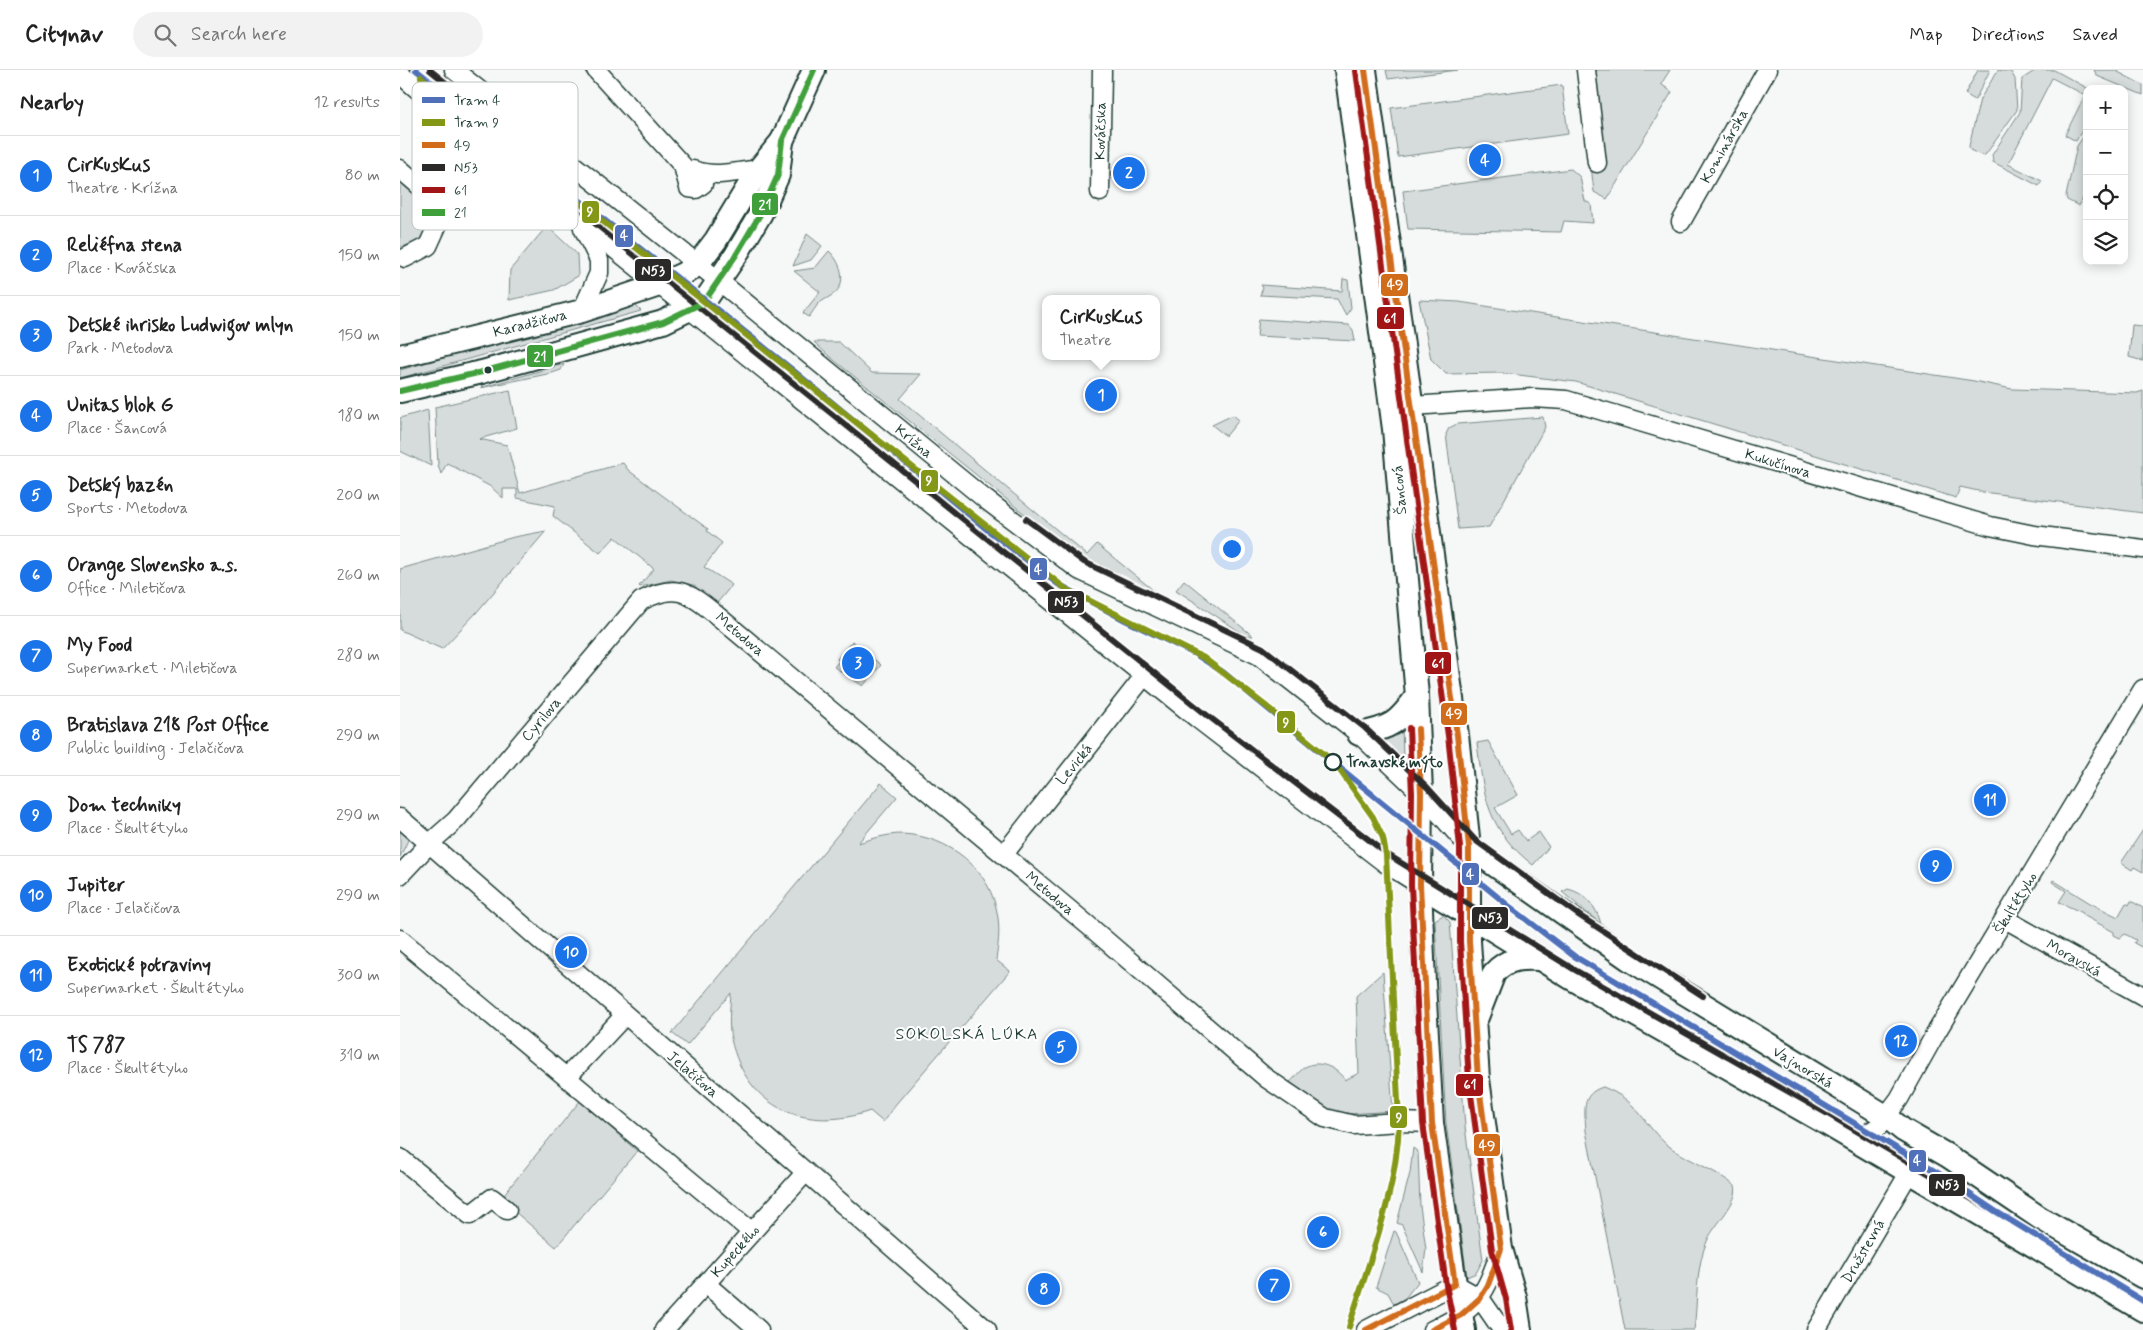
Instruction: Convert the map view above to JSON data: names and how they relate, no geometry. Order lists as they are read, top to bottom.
{
  "streets": {
    "main road": ["Karadžičova", "Šancová", "Vajnorská"],
    "street": [
      "Kováčska",
      "Kominárska",
      "Krížna",
      "Kukučínova",
      "Metodova",
      "Cyrilova",
      "Levická",
      "Škultétyho",
      "Moravská",
      "Jelačičova",
      "Kupeckého",
      "Družstevná"
    ]
  },
  "crossings": [
    ["Karadžičova", "Krížna"],
    ["Krížna", "Šancová"],
    ["Kukučínova", "Šancová"],
    ["Šancová", "Vajnorská"],
    ["Metodova", "Cyrilova"],
    ["Metodova", "Levická"],
    ["Cyrilova", "Jelačičova"],
    ["Škultétyho", "Moravská"],
    ["Škultétyho", "Vajnorská"],
    ["Jelačičova", "Kupeckého"]
  ],
  "districts": ["SOKOLSKÁ LÚKA"],
  "places": ["Trnavské mýto"],
  "lines": [
    "tram line 4",
    "transit line 49",
    "transit line N53",
    "transit line 21",
    "transit line 61",
    "tram line 9"
  ],
  "legend": [
    "Tram 4",
    "Tram 9",
    "49",
    "N53",
    "61",
    "21"
  ],
  "page": {
    "header": "Citynav",
    "search": "Search here",
    "nav": ["Map", "Directions", "Saved"],
    "heading": ["Nearby", "12 results"],
    "map_buttons": ["+", "−"],
    "list": [
      {
        "mark": "1",
        "name": "CirKusKus",
        "note": "Theatre · Krížna",
        "value": "80 m"
      },
      {
        "mark": "2",
        "name": "Reliéfna stena",
        "note": "Place · Kováčska",
        "value": "150 m"
      },
      {
        "mark": "3",
        "name": "Detské ihrisko Ludwigov mlyn",
        "note": "Park · Metodova",
        "value": "150 m"
      },
      {
        "mark": "4",
        "name": "Unitas blok G",
        "note": "Place · Šancová",
        "value": "180 m"
      },
      {
        "mark": "5",
        "name": "Detský bazén",
        "note": "Sports · Metodova",
        "value": "200 m"
      },
      {
        "mark": "6",
        "name": "Orange Slovensko a.s.",
        "note": "Office · Miletičova",
        "value": "260 m"
      },
      {
        "mark": "7",
        "name": "My Food",
        "note": "Supermarket · Miletičova",
        "value": "280 m"
      },
      {
        "mark": "8",
        "name": "Bratislava 218 Post Office",
        "note": "Public building · Jelačičova",
        "value": "290 m"
      },
      {
        "mark": "9",
        "name": "Dom techniky",
        "note": "Place · Škultétyho",
        "value": "290 m"
      },
      {
        "mark": "10",
        "name": "Jupiter",
        "note": "Place · Jelačičova",
        "value": "290 m"
      },
      {
        "mark": "11",
        "name": "Exotické potraviny",
        "note": "Supermarket · Škultétyho",
        "value": "300 m"
      },
      {
        "mark": "12",
        "name": "TS 787",
        "note": "Place · Škultétyho",
        "value": "310 m"
      }
    ],
    "pins": [
      "4",
      "2",
      "1",
      "3",
      "11",
      "9",
      "10",
      "12",
      "5",
      "6",
      "7",
      "8"
    ],
    "popup": ["CirKusKus", "Theatre"]
  }
}
